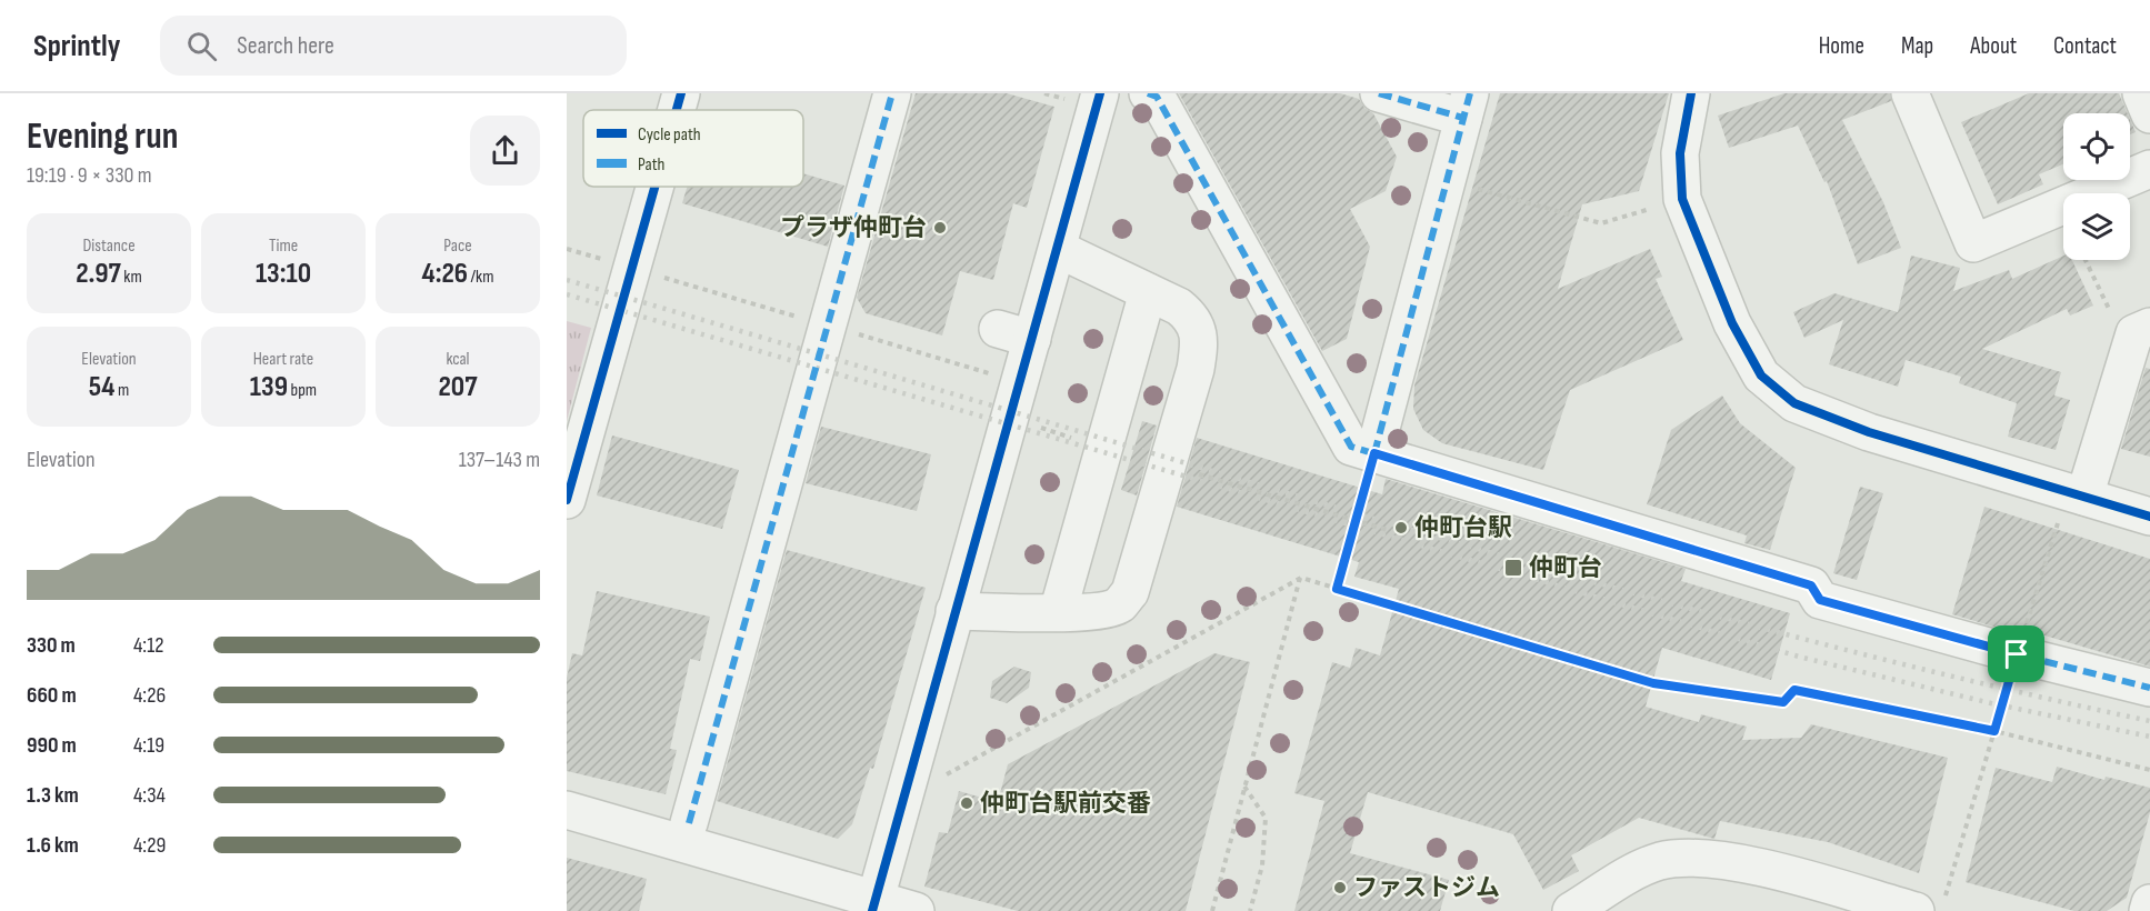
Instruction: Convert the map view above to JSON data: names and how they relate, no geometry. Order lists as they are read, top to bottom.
{
  "places": {
    "other": [
      "プラザ仲町台",
      "仲町台駅",
      "仲町台駅前交番",
      "ファストジム"
    ],
    "transit": ["仲町台"]
  },
  "legend": ["Cycle path", "Path"],
  "page": {
    "header": "Sprintly",
    "search": "Search here",
    "nav": [
      "Home",
      "Map",
      "About",
      "Contact"
    ],
    "heading": ["Evening run", "19:19 · 9 × 330 m"],
    "stats": [
      ["Distance", "2.97 km"],
      ["Time", "13:10"],
      ["Pace", "4:26 /km"],
      ["Elevation", "54 m"],
      ["Heart rate", "139 bpm"],
      ["kcal", "207"]
    ],
    "chart": ["Elevation", "137–143 m"],
    "list": [
      {
        "name": "330 m",
        "note": "4:12"
      },
      {
        "name": "660 m",
        "note": "4:26"
      },
      {
        "name": "990 m",
        "note": "4:19"
      },
      {
        "name": "1.3 km",
        "note": "4:34"
      },
      {
        "name": "1.6 km",
        "note": "4:29"
      }
    ]
  }
}
